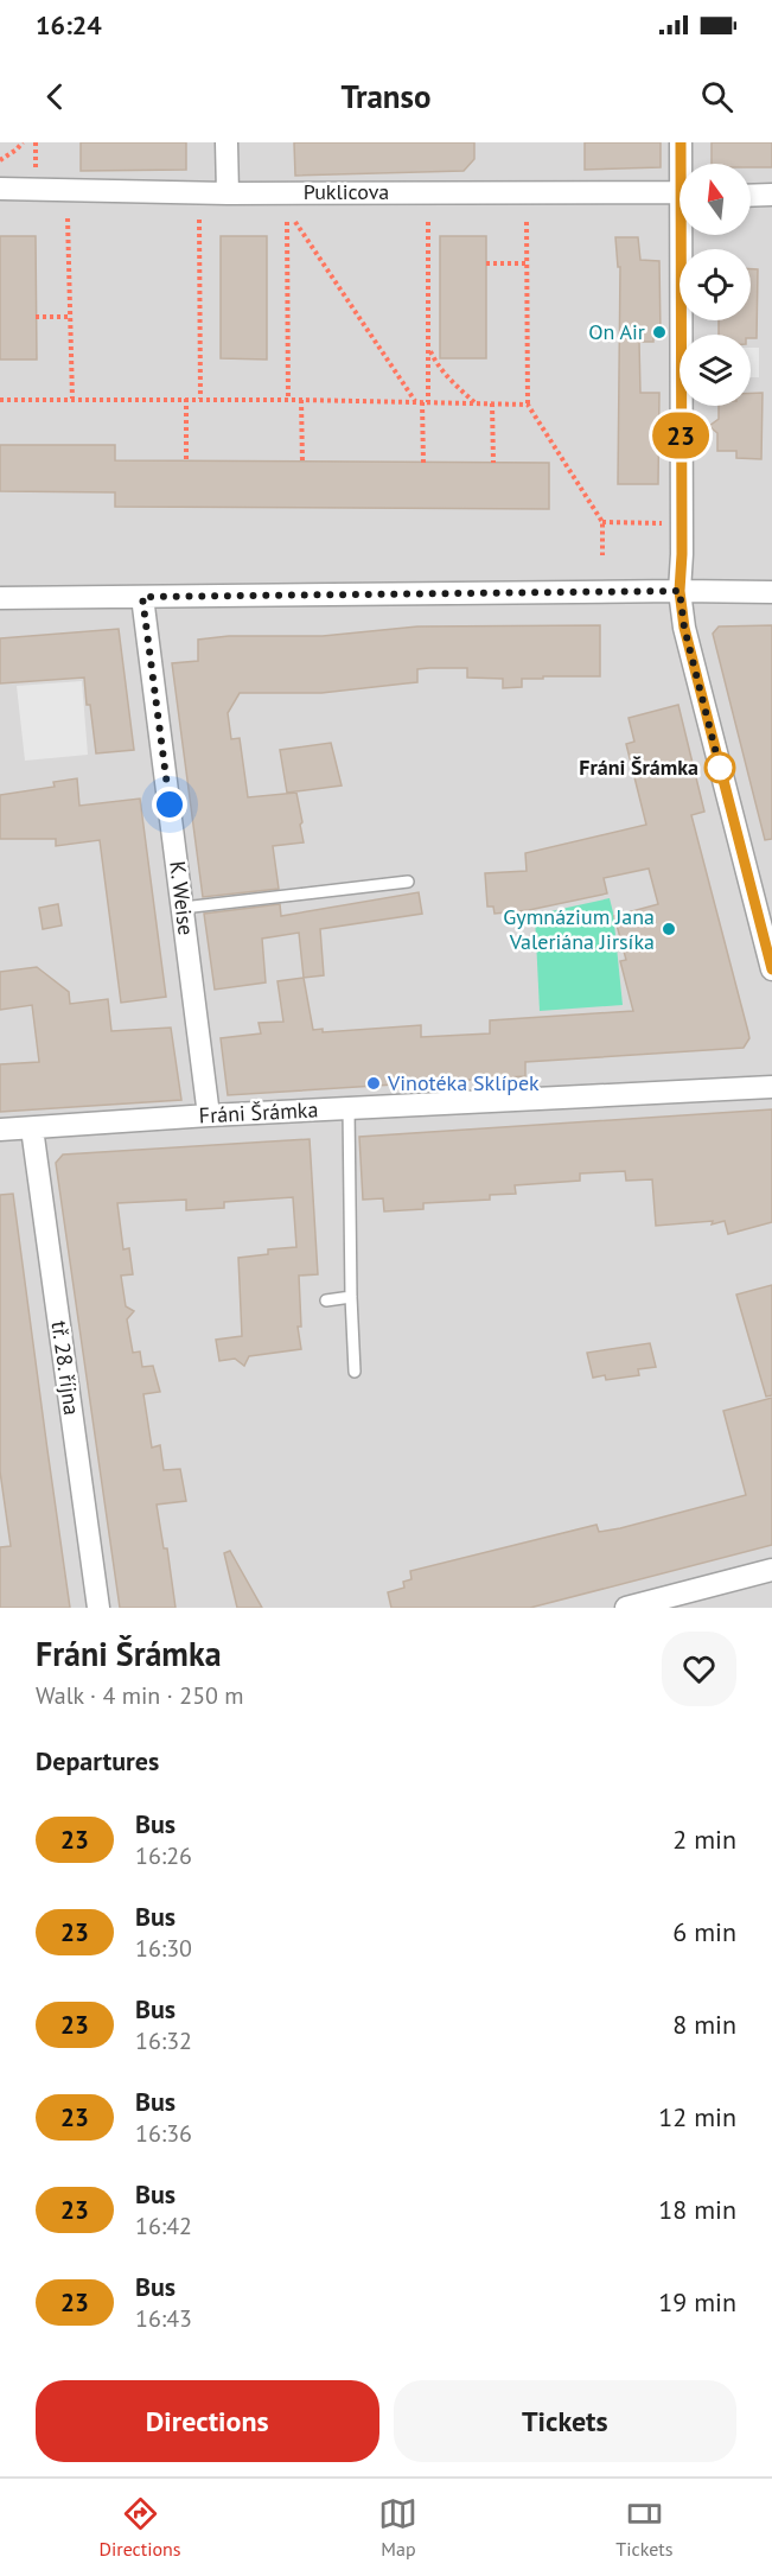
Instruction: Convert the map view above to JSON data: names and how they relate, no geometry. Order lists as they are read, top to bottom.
{
  "streets": {
    "street": [
      "Puklicova",
      "K. Weise",
      "Fráni Šrámka",
      "tř. 28. října"
    ]
  },
  "crossings": [
    ["K. Weise", "Fráni Šrámka"],
    ["Fráni Šrámka", "tř. 28. října"]
  ],
  "places": [
    "On Air",
    "Fráni Šrámka",
    "Gymnázium Jana Valeriána Jirsíka",
    "Vinotéka Sklípek"
  ],
  "lines": ["bus line 23"],
  "north": "top",
  "page": {
    "status": "16:24",
    "header": "Transo",
    "on_map": "23",
    "heading": [
      ["Fráni Šrámka", "Walk · 4 min · 250 m"],
      "Departures"
    ],
    "list": [
      {
        "mark": "23",
        "name": "Bus",
        "note": "16:26",
        "value": "2 min"
      },
      {
        "mark": "23",
        "name": "Bus",
        "note": "16:30",
        "value": "6 min"
      },
      {
        "mark": "23",
        "name": "Bus",
        "note": "16:32",
        "value": "8 min"
      },
      {
        "mark": "23",
        "name": "Bus",
        "note": "16:36",
        "value": "12 min"
      },
      {
        "mark": "23",
        "name": "Bus",
        "note": "16:42",
        "value": "18 min"
      },
      {
        "mark": "23",
        "name": "Bus",
        "note": "16:43",
        "value": "19 min"
      }
    ],
    "buttons": ["Directions", "Tickets"],
    "tabs": ["Directions", "Map", "Tickets"]
  }
}
